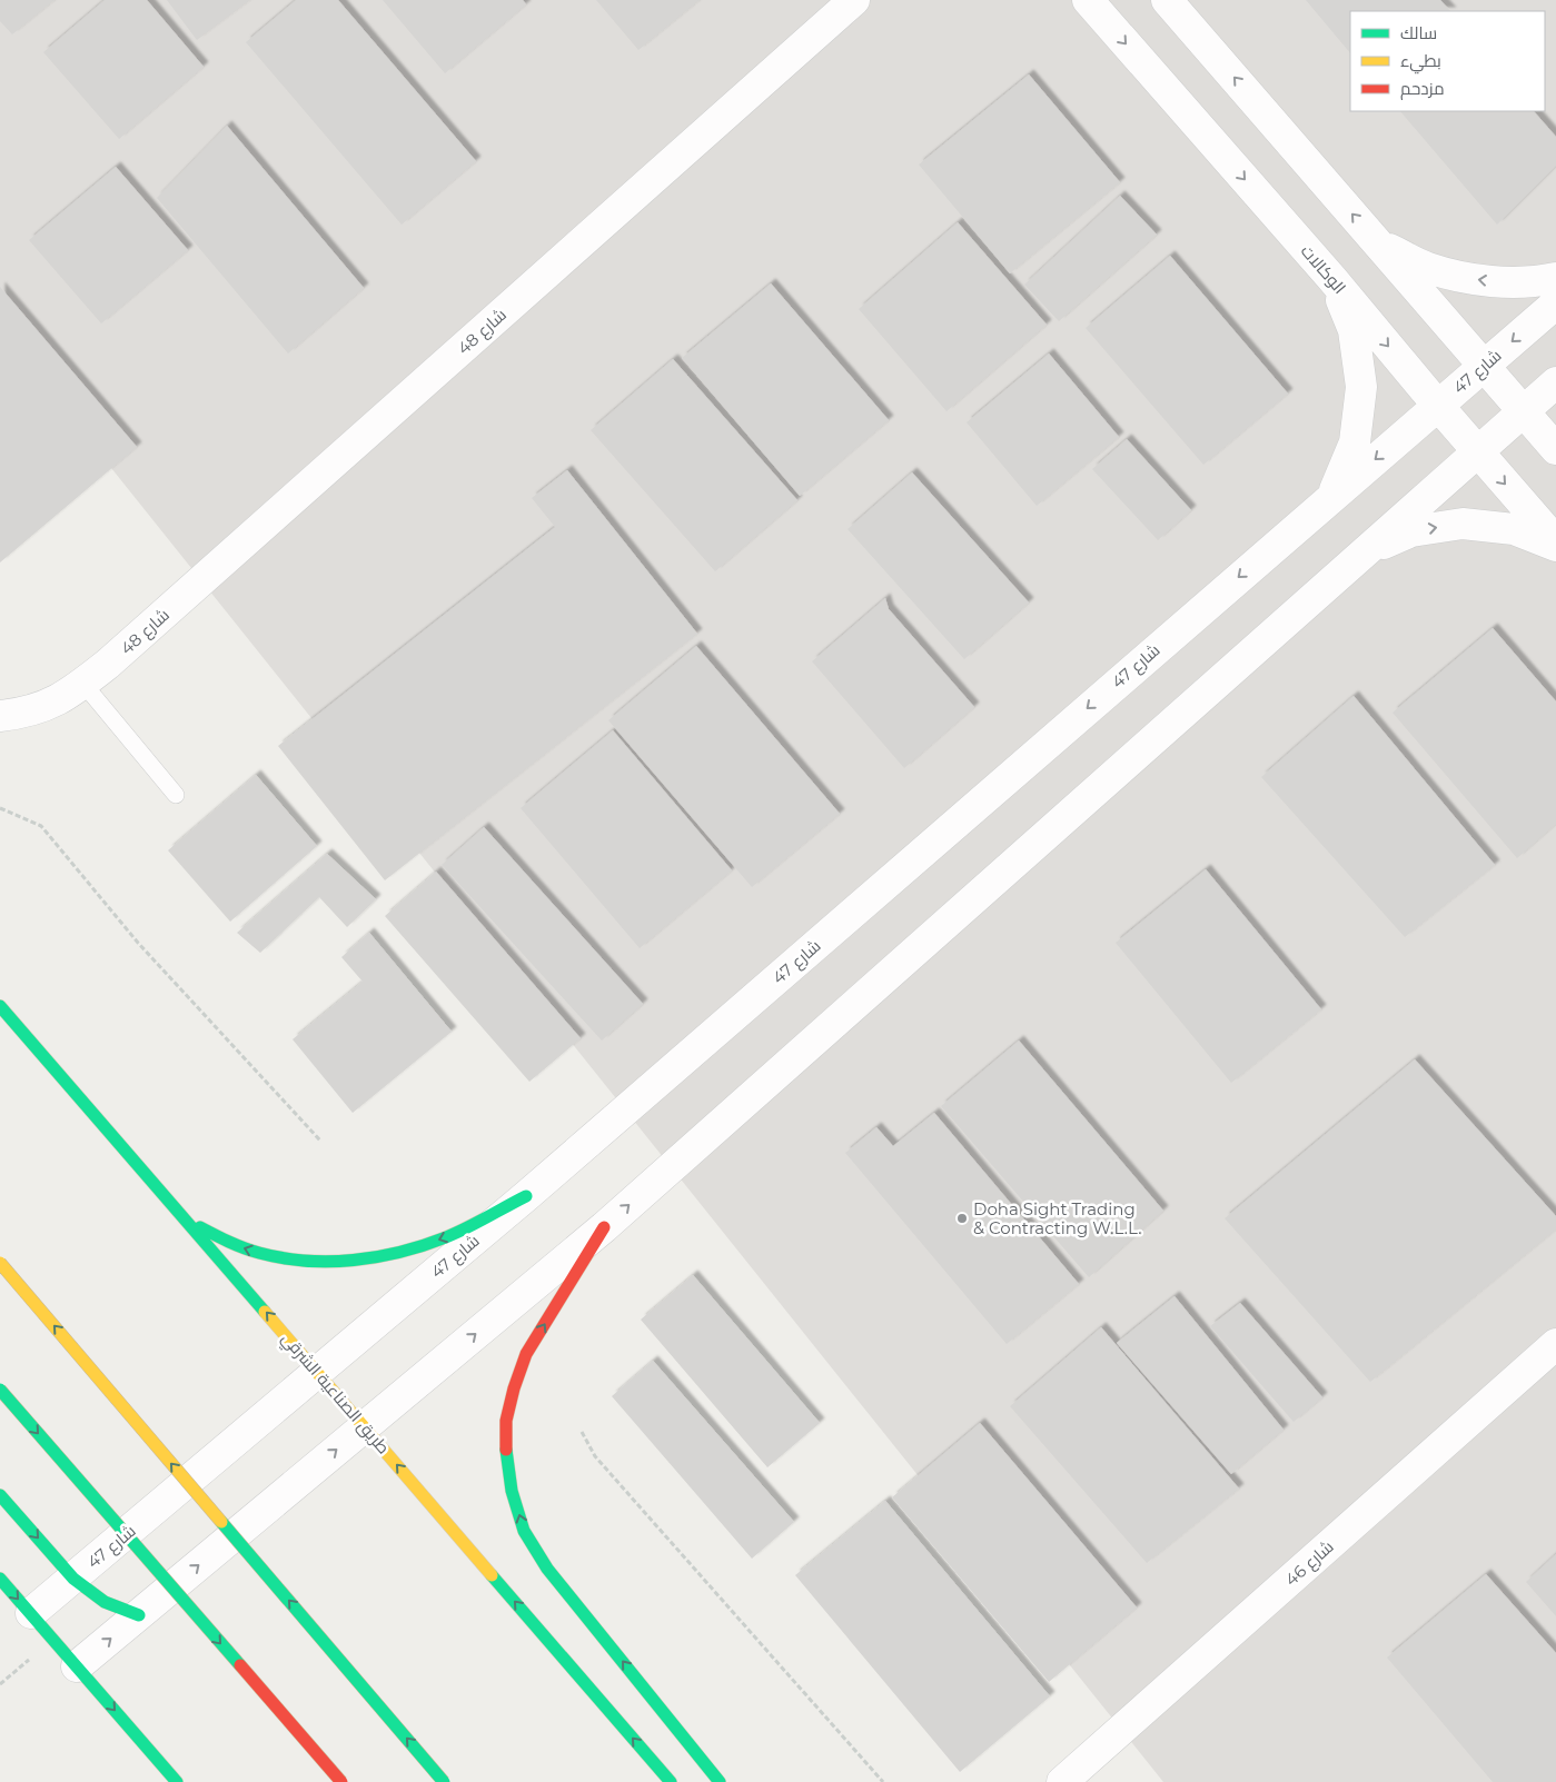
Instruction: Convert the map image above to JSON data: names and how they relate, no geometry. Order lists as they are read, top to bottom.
{
  "streets": {
    "main road": ["طريق الصناعية الشرقي"],
    "street": [
      "الوكالات",
      "شارع 48",
      "شارع 47",
      "شارع 46"
    ]
  },
  "crossings": [
    ["الوكالات", "شارع 47"],
    ["شارع 47", "طريق الصناعية الشرقي"]
  ],
  "one_way": ["طريق الصناعية الشرقي"],
  "places": ["Doha Sight Trading & Contracting W.L.L."],
  "legend": ["سالك", "بطيء", "مزدحم"]
}
